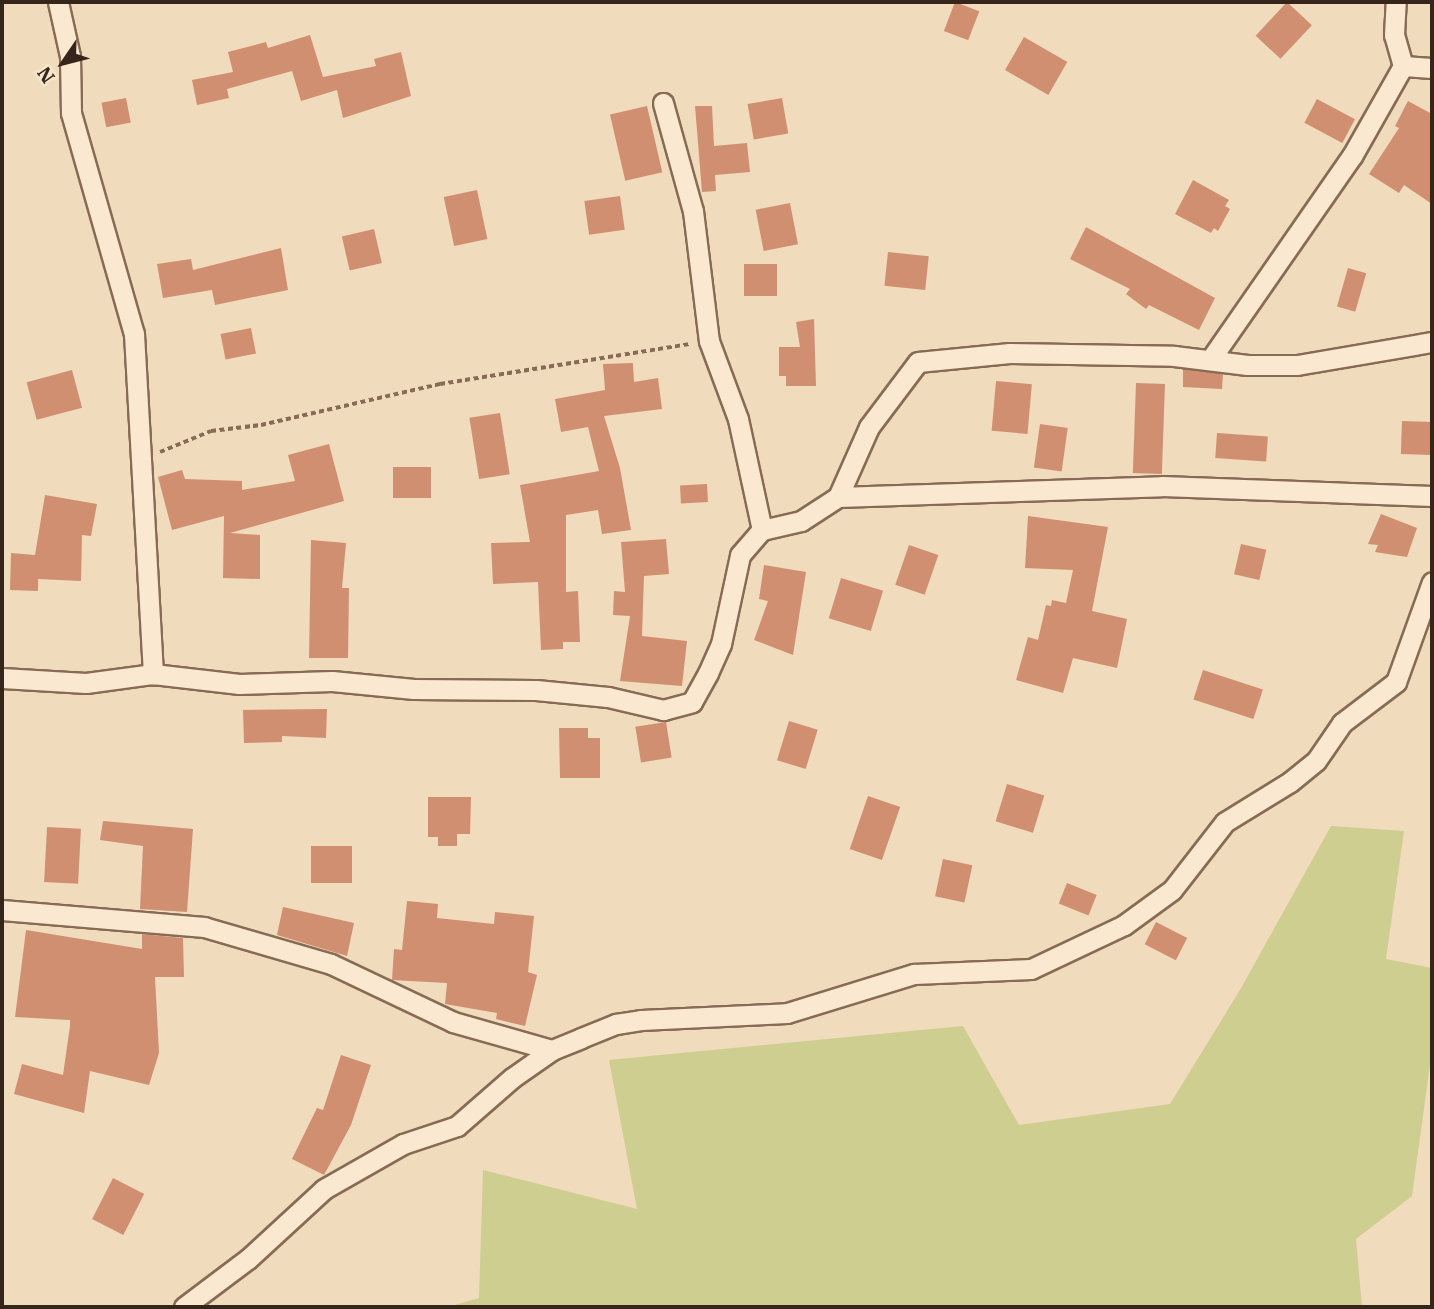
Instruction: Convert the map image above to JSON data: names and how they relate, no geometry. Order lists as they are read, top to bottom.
{
  "north": "bottom left"
}
